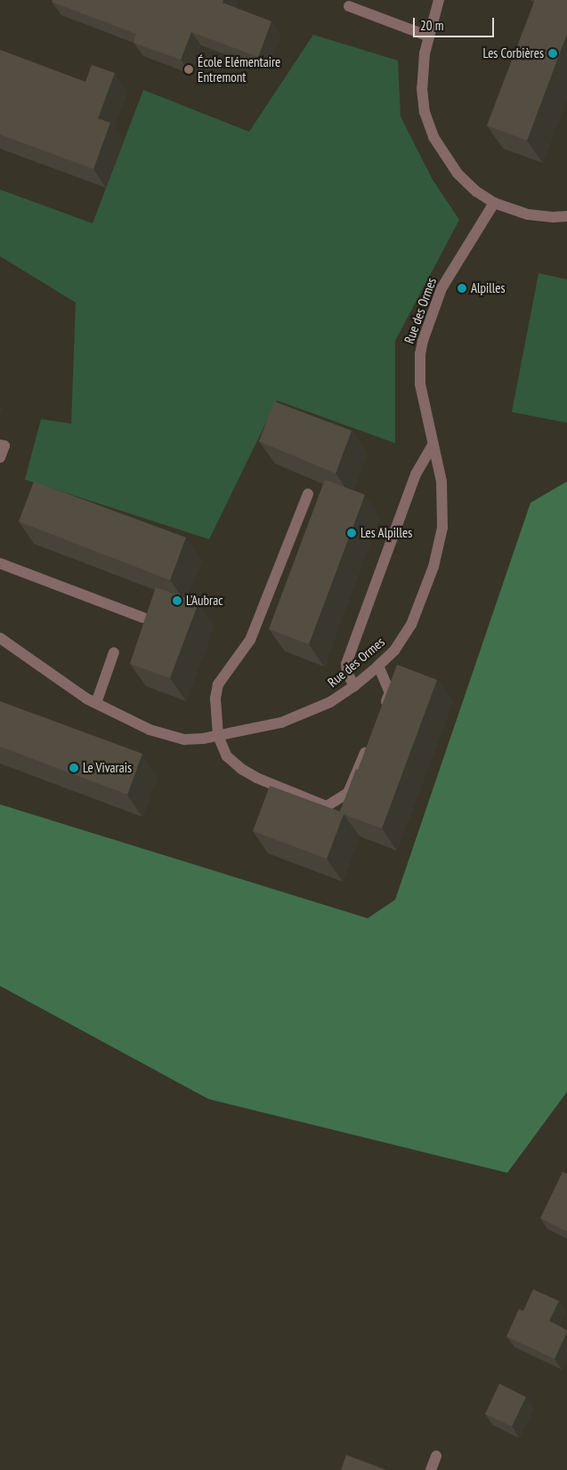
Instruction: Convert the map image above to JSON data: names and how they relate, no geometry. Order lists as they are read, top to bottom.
{
  "streets": {
    "street": ["Rue des Ormes"]
  },
  "places": [
    "Les Corbières",
    "École Elémentaire Entremont",
    "Alpilles",
    "Les Alpilles",
    "L'Aubrac",
    "Le Vivarais"
  ],
  "scale_bar": "20 m"
}
